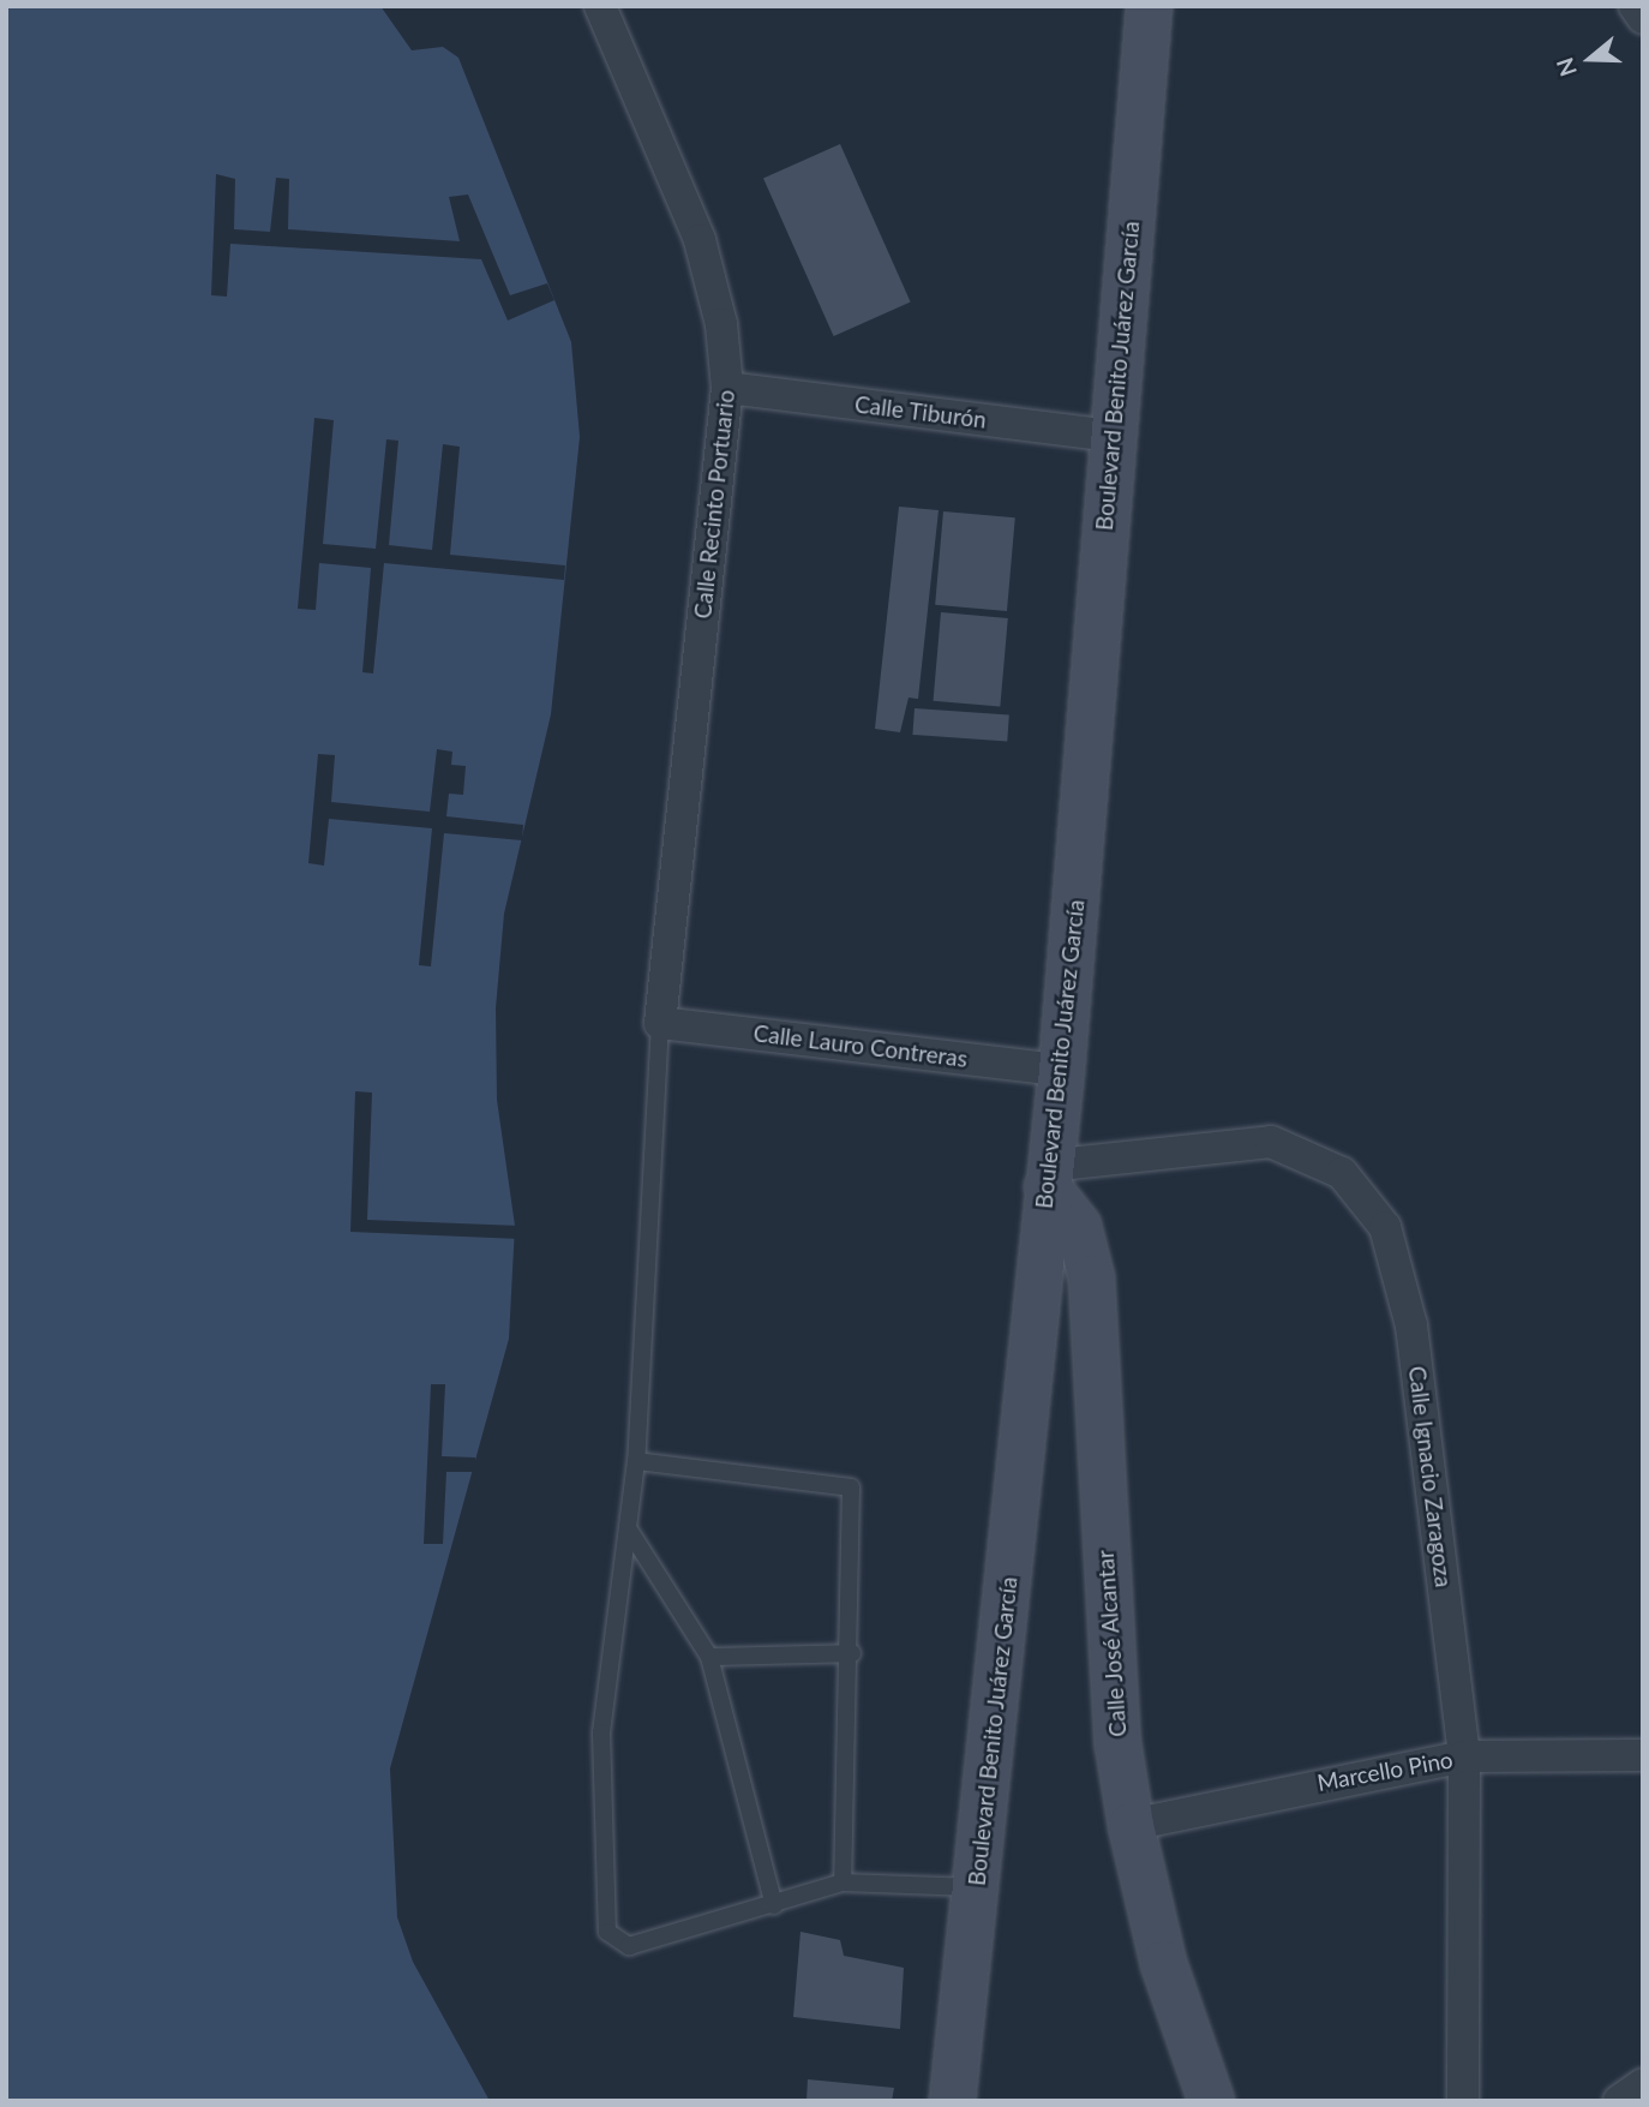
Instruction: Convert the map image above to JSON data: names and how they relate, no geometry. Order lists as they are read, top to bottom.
{
  "streets": {
    "street": [
      "Boulevard Benito Juárez García",
      "Calle Tiburón",
      "Calle Recinto Portuario",
      "Calle Lauro Contreras",
      "Calle Ignacio Zaragoza",
      "Calle José Alcantar",
      "Marcello Pino"
    ]
  },
  "crossings": [
    ["Boulevard Benito Juárez García", "Calle Tiburón"],
    ["Boulevard Benito Juárez García", "Calle Lauro Contreras"],
    ["Boulevard Benito Juárez García", "Calle Ignacio Zaragoza"],
    ["Boulevard Benito Juárez García", "Calle José Alcantar"],
    ["Calle Tiburón", "Calle Recinto Portuario"],
    ["Calle Recinto Portuario", "Calle Lauro Contreras"],
    ["Calle Ignacio Zaragoza", "Calle José Alcantar"],
    ["Calle Ignacio Zaragoza", "Marcello Pino"],
    ["Calle José Alcantar", "Marcello Pino"]
  ],
  "north": "left"
}
